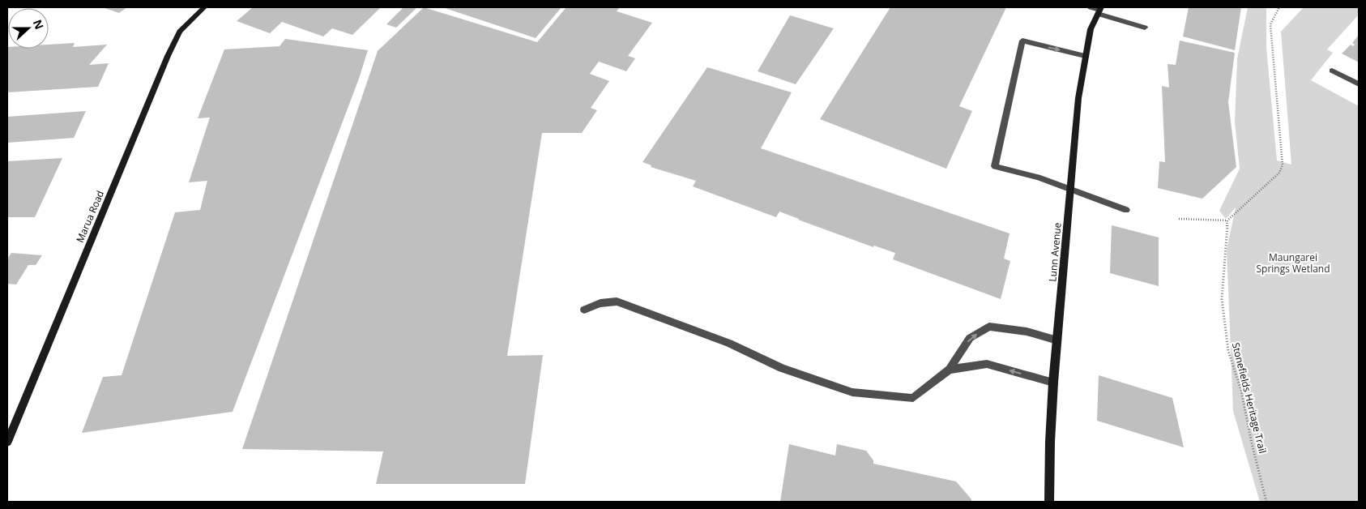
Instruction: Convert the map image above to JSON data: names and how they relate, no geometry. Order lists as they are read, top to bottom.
{
  "streets": {
    "main road": ["Marua Road", "Lunn Avenue"],
    "path": ["Stonefields Heritage Trail"]
  },
  "parks": ["Maungarei Springs Wetland"],
  "north": "right"
}
